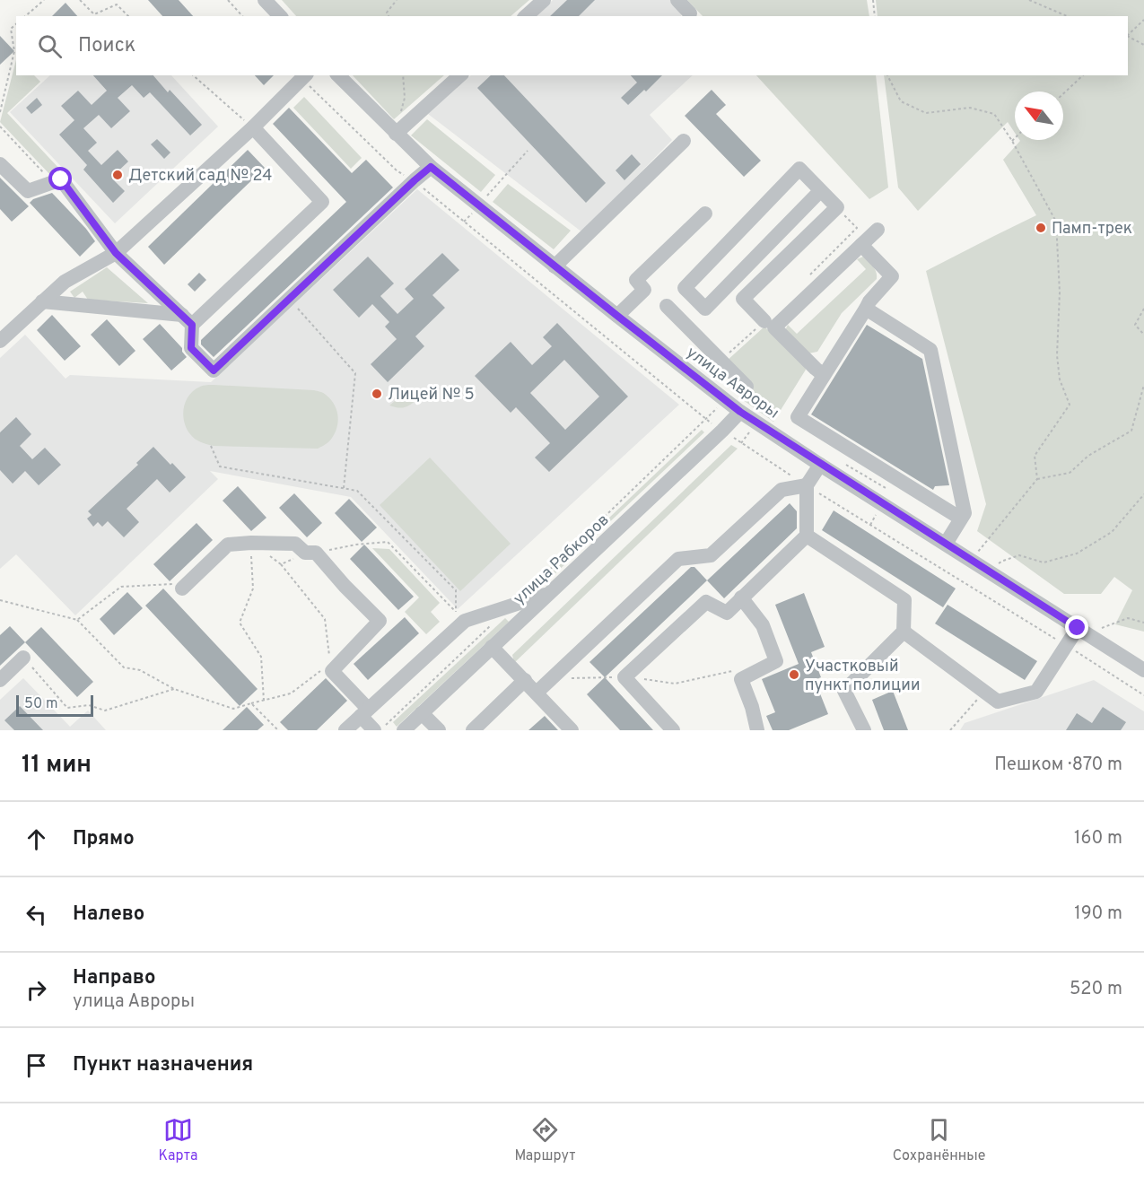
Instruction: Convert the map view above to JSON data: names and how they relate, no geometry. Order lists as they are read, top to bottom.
{
  "streets": {
    "street": ["улица Авроры", "улица Рабкоров"]
  },
  "crossings": [
    ["улица Авроры", "улица Рабкоров"]
  ],
  "places": [
    "Детский сад № 24",
    "Памп-трек",
    "Лицей № 5",
    "Участковый пункт полиции"
  ],
  "scale_bar": "50 m",
  "north": "top left",
  "page": {
    "search": "Поиск",
    "scale": "50 m",
    "heading": ["11 мин", "Пешком · 870 m"],
    "list": [
      ["Прямо", "160 m"],
      ["Налево", "190 m"],
      ["Направо", "улица Авроры", "520 m"],
      "Пункт назначения"
    ],
    "nav": ["Карта", "Маршрут", "Сохранённые"]
  }
}
